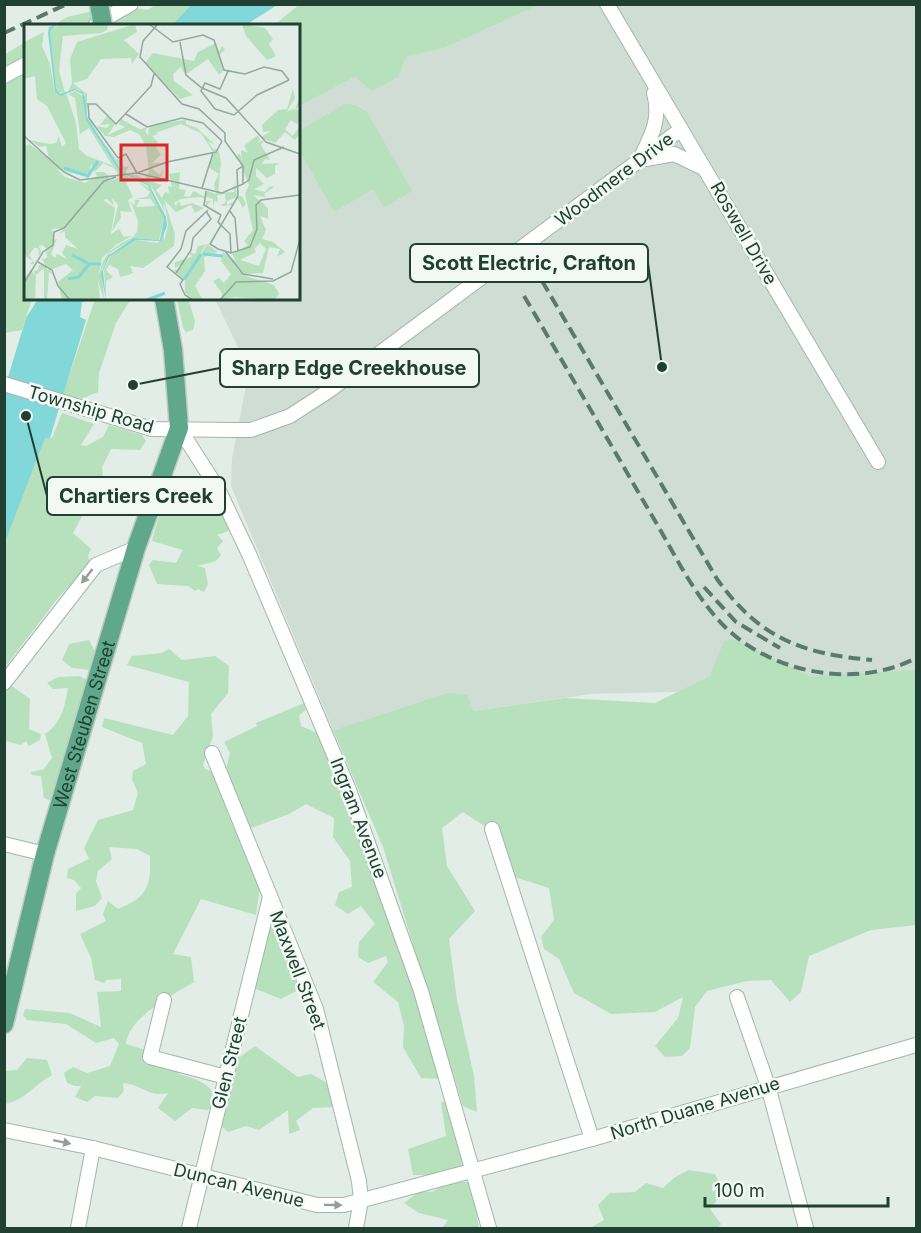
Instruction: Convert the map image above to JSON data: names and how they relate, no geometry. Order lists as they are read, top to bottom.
{
  "streets": {
    "main road": ["West Steuben Street"],
    "street": [
      "Woodmere Drive",
      "Roswell Drive",
      "Township Road",
      "Ingram Avenue",
      "Maxwell Street",
      "Glen Street",
      "North Duane Avenue",
      "Duncan Avenue"
    ]
  },
  "crossings": [
    ["Woodmere Drive", "Roswell Drive"],
    ["Woodmere Drive", "Township Road"],
    ["Woodmere Drive", "West Steuben Street"],
    ["Woodmere Drive", "Ingram Avenue"],
    ["Township Road", "West Steuben Street"],
    ["Township Road", "Ingram Avenue"],
    ["West Steuben Street", "Ingram Avenue"],
    ["Ingram Avenue", "North Duane Avenue"],
    ["Ingram Avenue", "Duncan Avenue"],
    ["Maxwell Street", "Glen Street"],
    ["Maxwell Street", "Duncan Avenue"],
    ["Glen Street", "Duncan Avenue"],
    ["North Duane Avenue", "Duncan Avenue"]
  ],
  "one_way": ["Duncan Avenue"],
  "places": ["Scott Electric, Crafton", "Sharp Edge Creekhouse", "Chartiers Creek"],
  "scale_bar": "100 m"
}
